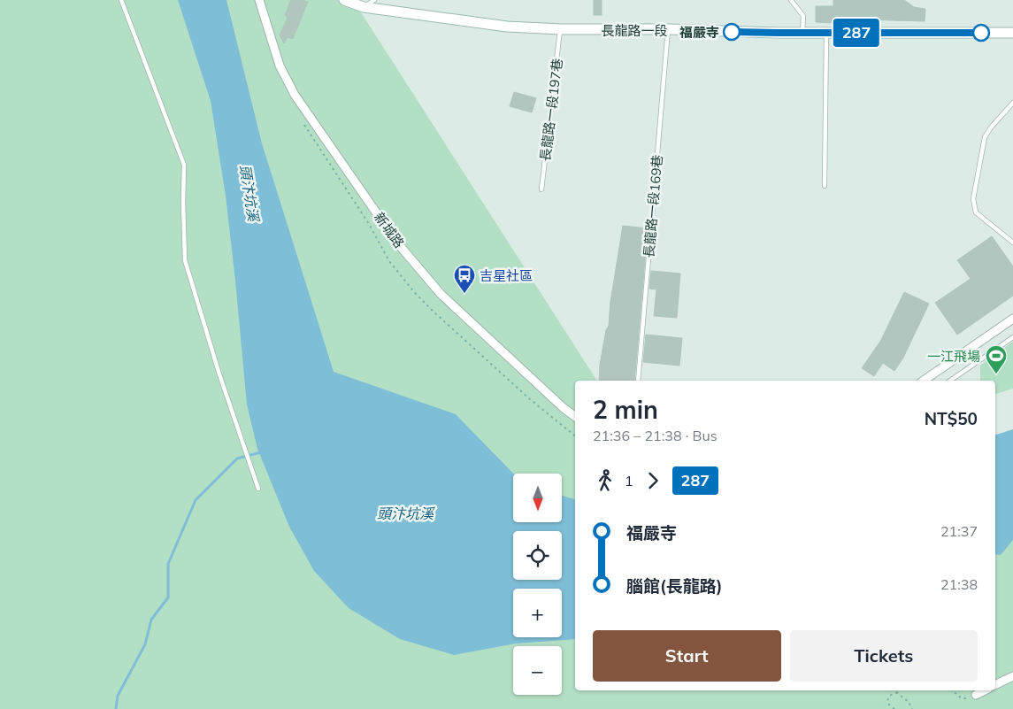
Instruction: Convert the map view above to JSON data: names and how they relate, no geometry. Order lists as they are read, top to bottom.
{
  "streets": {
    "main road": ["長龍路一段"],
    "street": ["新城路"],
    "lane": ["長龍路一段197巷", "長龍路一段169巷"]
  },
  "crossings": [
    ["長龍路一段", "長龍路一段197巷"],
    ["長龍路一段", "長龍路一段169巷"]
  ],
  "water": ["頭汴坑溪"],
  "places": {
    "other": ["福嚴寺"],
    "bus stop": ["吉星社區"],
    "sports": ["一江飛場"]
  },
  "lines": ["bus line 287"],
  "north": "bottom",
  "page": {
    "on_map": "287",
    "heading": ["2 min", "21:36 – 21:38 · Bus", "NT$50"],
    "legs": ["1", "287"],
    "map_buttons": ["+", "−"],
    "list": [
      {
        "name": "福嚴寺",
        "value": "21:37"
      },
      {
        "name": "腦館(長龍路)",
        "value": "21:38"
      }
    ],
    "buttons": ["Start", "Tickets"]
  }
}
